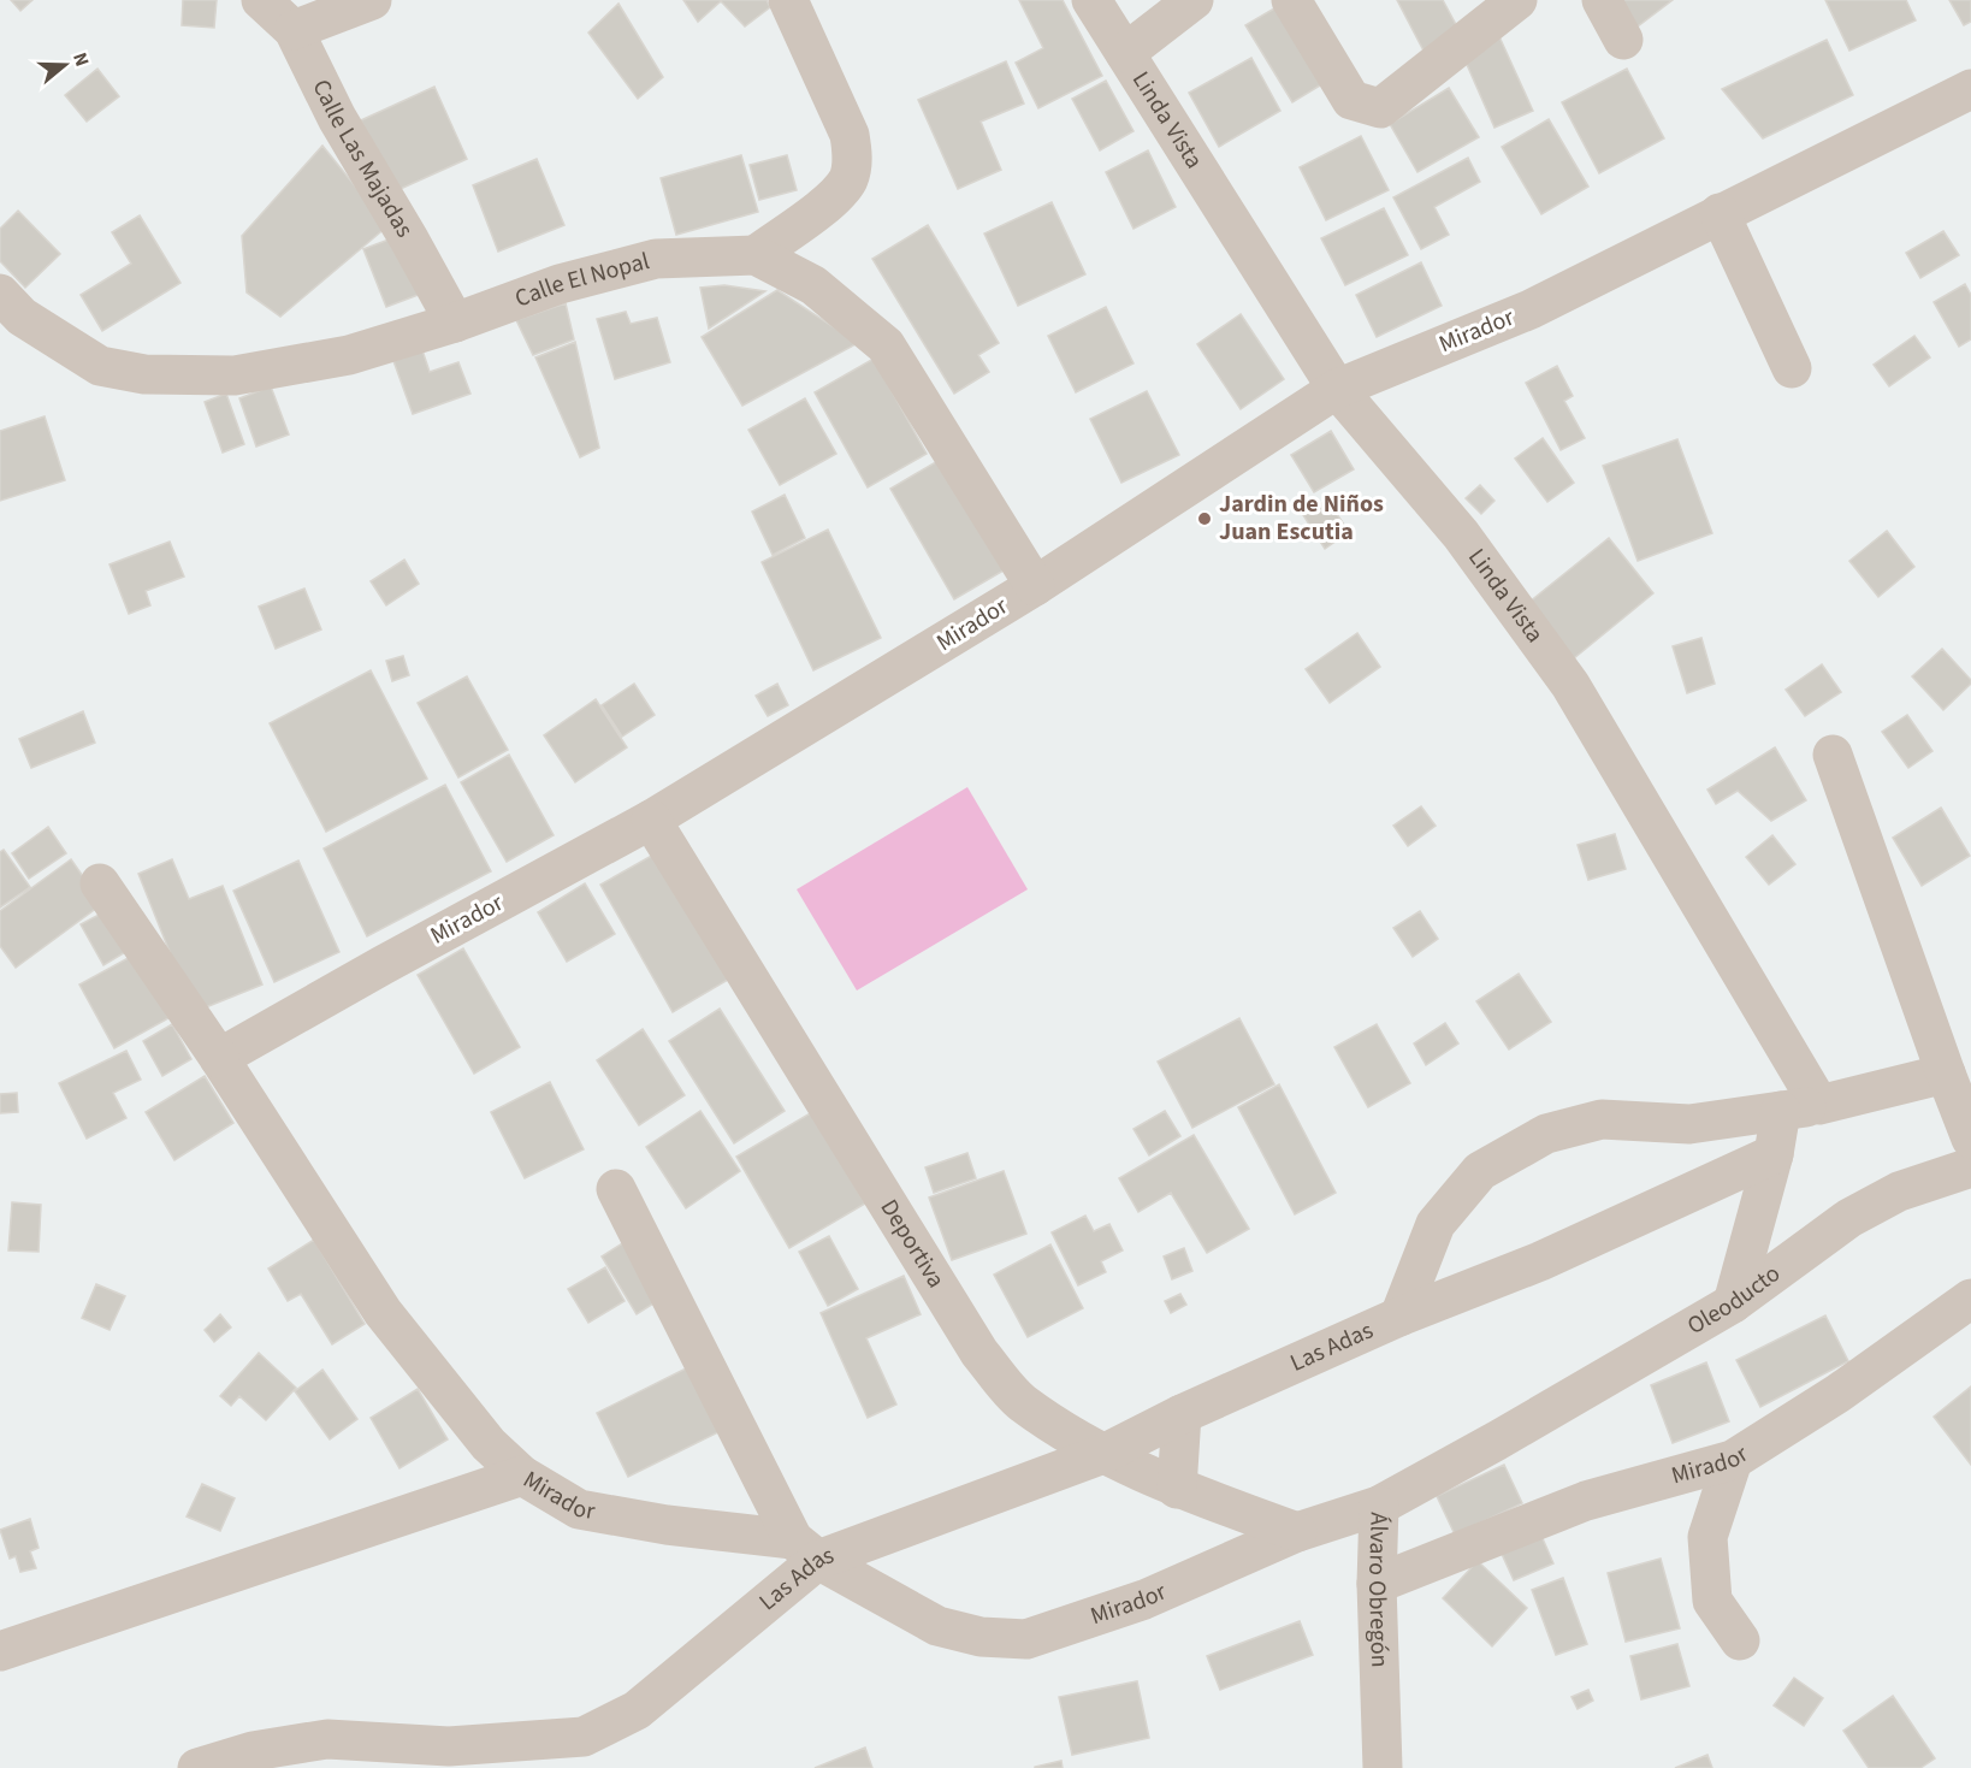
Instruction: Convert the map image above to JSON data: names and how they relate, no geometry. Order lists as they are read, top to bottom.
{
  "streets": {
    "street": [
      "Linda Vista",
      "Calle Las Majadas",
      "Calle El Nopal",
      "Mirador",
      "Deportiva",
      "Oleoducto",
      "Las Adas",
      "Álvaro Obregón"
    ]
  },
  "crossings": [
    ["Linda Vista", "Mirador"],
    ["Linda Vista", "Las Adas"],
    ["Calle Las Majadas", "Calle El Nopal"],
    ["Calle El Nopal", "Mirador"],
    ["Mirador", "Deportiva"],
    ["Mirador", "Las Adas"],
    ["Mirador", "Álvaro Obregón"],
    ["Deportiva", "Las Adas"],
    ["Oleoducto", "Álvaro Obregón"]
  ],
  "places": ["Jardin de Niños Juan Escutia"],
  "north": "right"
}
